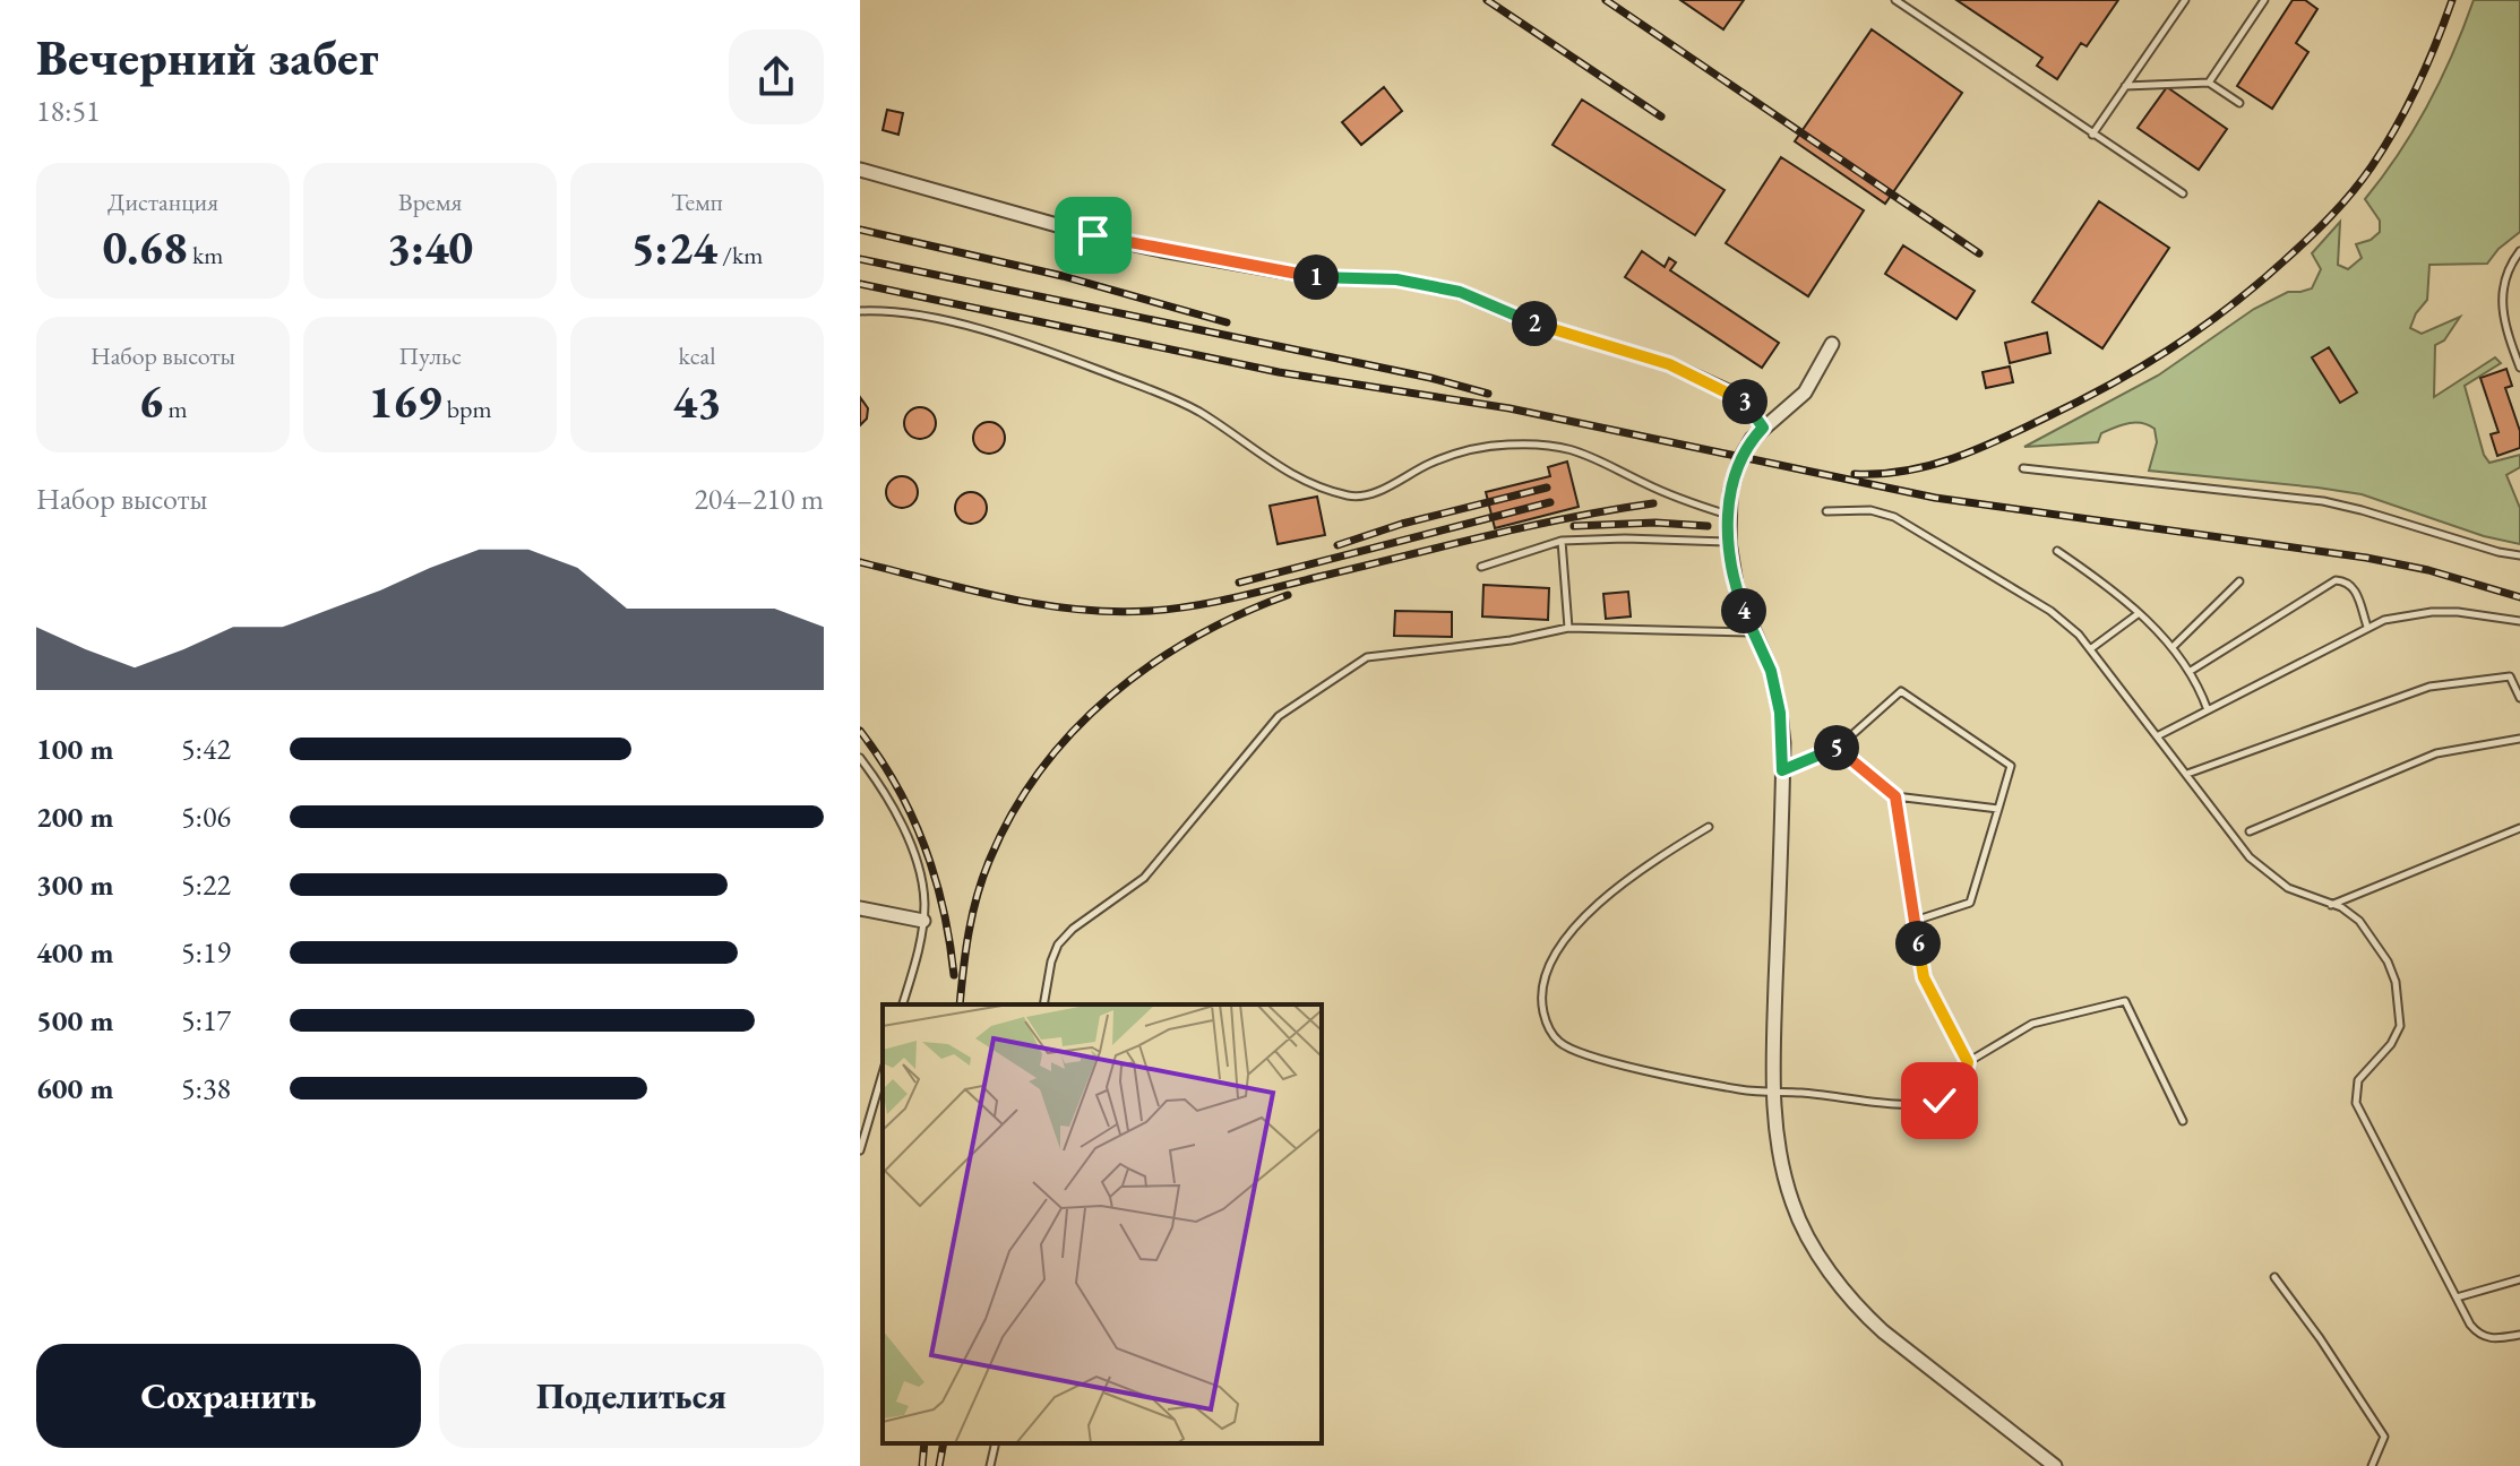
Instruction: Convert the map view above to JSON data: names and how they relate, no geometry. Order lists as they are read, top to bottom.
{
  "page": {
    "heading": ["Вечерний забег", "18:51"],
    "stats": [
      ["Дистанция", "0.68 km"],
      ["Время", "3:40"],
      ["Темп", "5:24 /km"],
      ["Набор высоты", "6 m"],
      ["Пульс", "169 bpm"],
      ["kcal", "43"]
    ],
    "pins": [
      "1",
      "2",
      "3",
      "4",
      "5",
      "6"
    ],
    "chart": ["Набор высоты", "204–210 m"],
    "list": [
      {
        "name": "100 m",
        "note": "5:42"
      },
      {
        "name": "200 m",
        "note": "5:06"
      },
      {
        "name": "300 m",
        "note": "5:22"
      },
      {
        "name": "400 m",
        "note": "5:19"
      },
      {
        "name": "500 m",
        "note": "5:17"
      },
      {
        "name": "600 m",
        "note": "5:38"
      }
    ],
    "buttons": ["Сохранить", "Поделиться"]
  }
}
